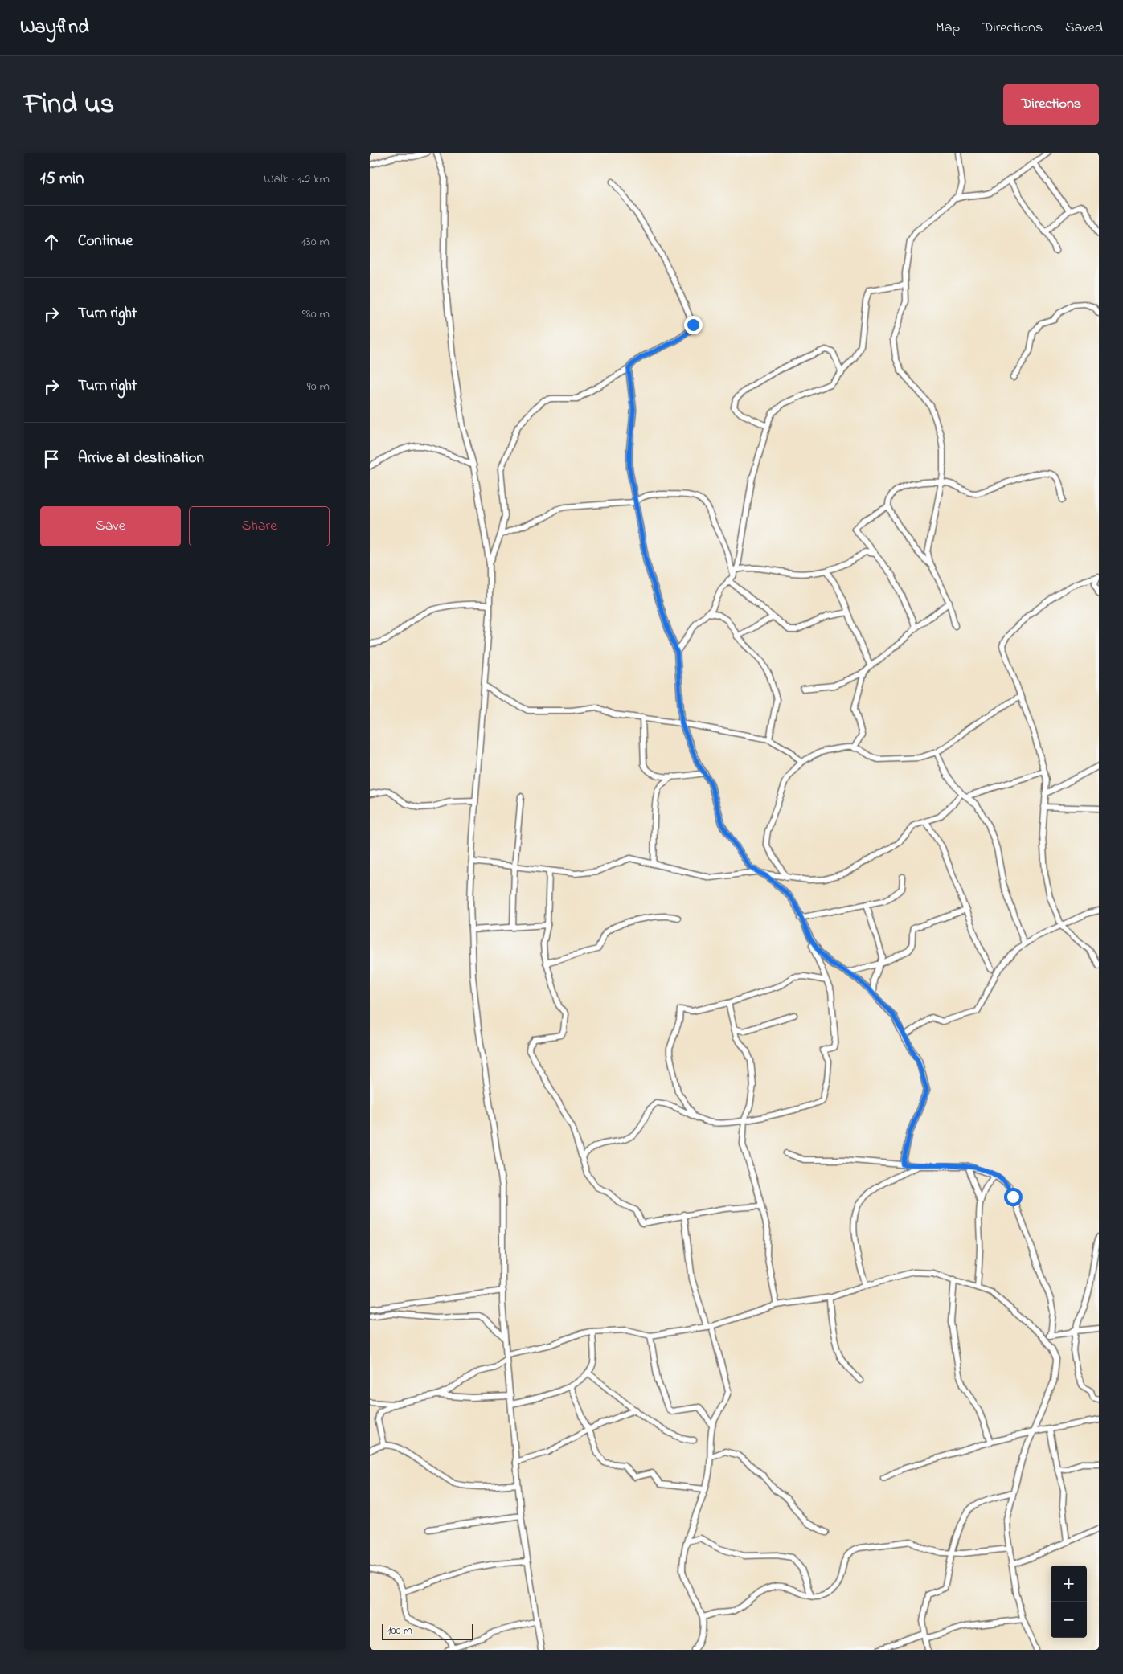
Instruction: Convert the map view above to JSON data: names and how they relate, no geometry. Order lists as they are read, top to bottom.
{
  "scale_bar": "100 m",
  "page": {
    "header": "Wayfind",
    "nav": ["Map", "Directions", "Saved"],
    "title": "Find us",
    "buttons": [
      "Directions",
      ["Save", "Share"]
    ],
    "heading": ["15 min", "Walk · 1.2 km"],
    "list": [
      ["Continue", "130 m"],
      ["Turn right", "980 m"],
      ["Turn right", "90 m"],
      "Arrive at destination"
    ],
    "map_buttons": ["+", "−"],
    "scale": "100 m"
  }
}
